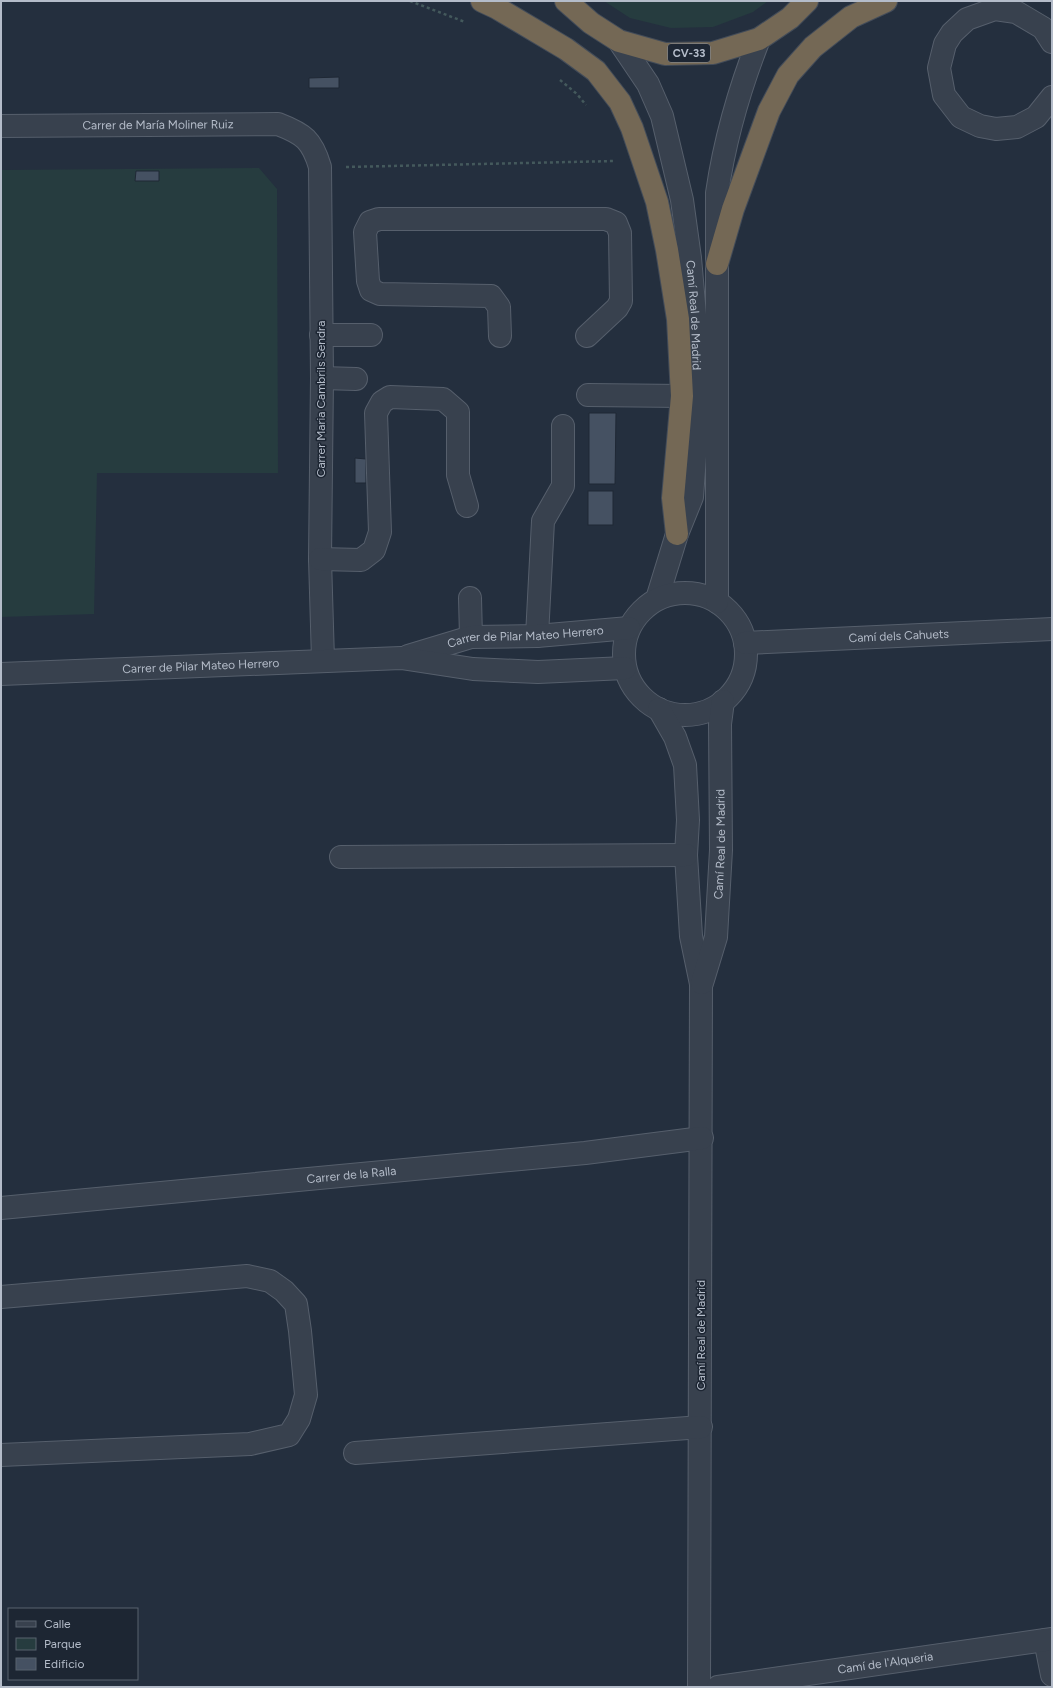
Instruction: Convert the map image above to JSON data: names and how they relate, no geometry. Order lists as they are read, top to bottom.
{
  "streets": {
    "highway": ["CV-33"],
    "street": [
      "Carrer de María Moliner Ruiz",
      "Camí Real de Madrid",
      "Carrer Maria Cambrils Sendra",
      "Camí dels Cahuets",
      "Carrer de Pilar Mateo Herrero",
      "Carrer de la Ralla",
      "Camí de l'Alqueria"
    ]
  },
  "crossings": [
    ["CV-33", "Camí Real de Madrid"],
    ["Carrer de María Moliner Ruiz", "Carrer Maria Cambrils Sendra"],
    ["Camí Real de Madrid", "Camí dels Cahuets"],
    ["Camí Real de Madrid", "Carrer de Pilar Mateo Herrero"],
    ["Camí Real de Madrid", "Carrer de la Ralla"],
    ["Carrer Maria Cambrils Sendra", "Carrer de Pilar Mateo Herrero"],
    ["Camí dels Cahuets", "Carrer de Pilar Mateo Herrero"]
  ],
  "legend": ["Calle", "Parque", "Edificio"]
}
